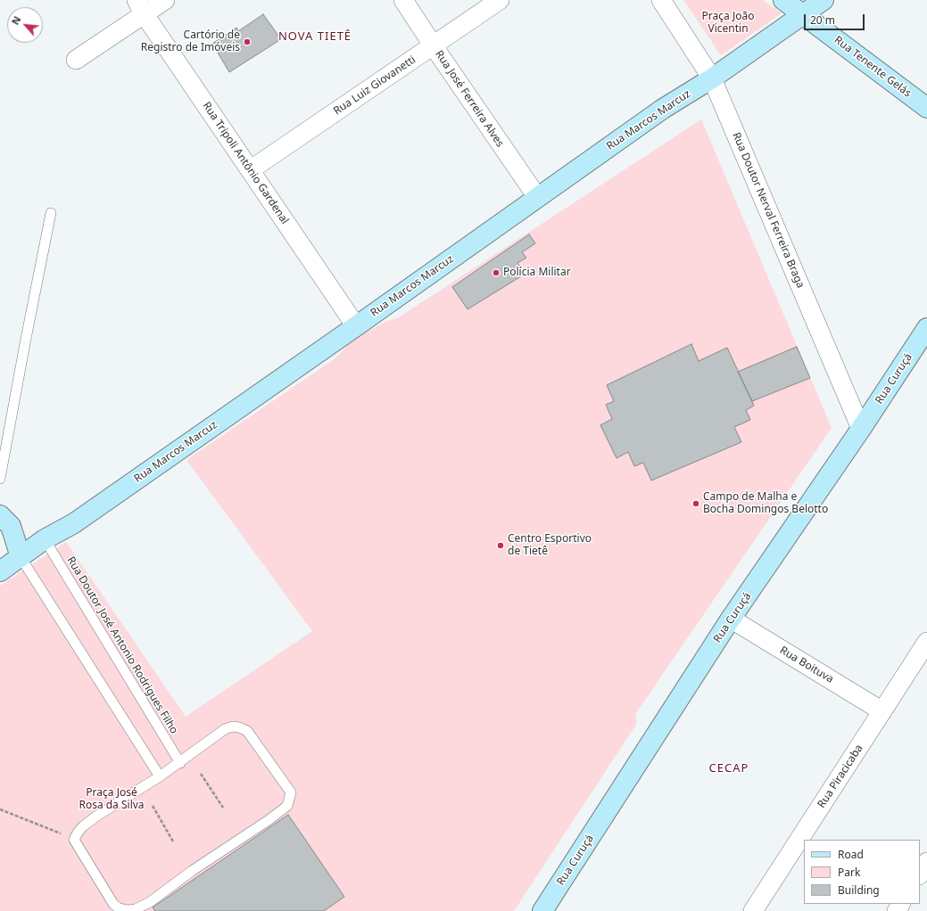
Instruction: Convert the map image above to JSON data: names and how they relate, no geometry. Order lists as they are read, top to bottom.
{
  "streets": {
    "street": [
      "Rua Tenente Gelás",
      "Rua Luiz Giovanetti",
      "Rua José Ferreira Alves",
      "Rua Marcos Marcuz",
      "Rua Tripoli Antônio Gardenal",
      "Rua Doutor Nerval Ferreira Braga",
      "Rua Curuçá",
      "Rua Boituva",
      "Rua Piracicaba"
    ],
    "lane": ["Rua Doutor José Antonio Rodrigues Filho"]
  },
  "crossings": [
    ["Rua Tenente Gelás", "Rua Marcos Marcuz"],
    ["Rua Luiz Giovanetti", "Rua José Ferreira Alves"],
    ["Rua Luiz Giovanetti", "Rua Tripoli Antônio Gardenal"],
    ["Rua José Ferreira Alves", "Rua Marcos Marcuz"],
    ["Rua Marcos Marcuz", "Rua Tripoli Antônio Gardenal"],
    ["Rua Marcos Marcuz", "Rua Doutor Nerval Ferreira Braga"],
    ["Rua Marcos Marcuz", "Rua Doutor José Antonio Rodrigues Filho"],
    ["Rua Doutor Nerval Ferreira Braga", "Rua Curuçá"],
    ["Rua Curuçá", "Rua Boituva"],
    ["Rua Boituva", "Rua Piracicaba"]
  ],
  "districts": ["NOVA TIETÊ", "CECAP"],
  "parks": ["Praça João Vicentin", "Praça José Rosa da Silva"],
  "places": [
    "Cartório de Registro de Imóveis",
    "Polícia Militar",
    "Campo de Malha e Bocha Domingos Belotto",
    "Centro Esportivo de Tietê"
  ],
  "legend": ["Road", "Park", "Building"],
  "scale_bar": "20 m",
  "north": "top left"
}
